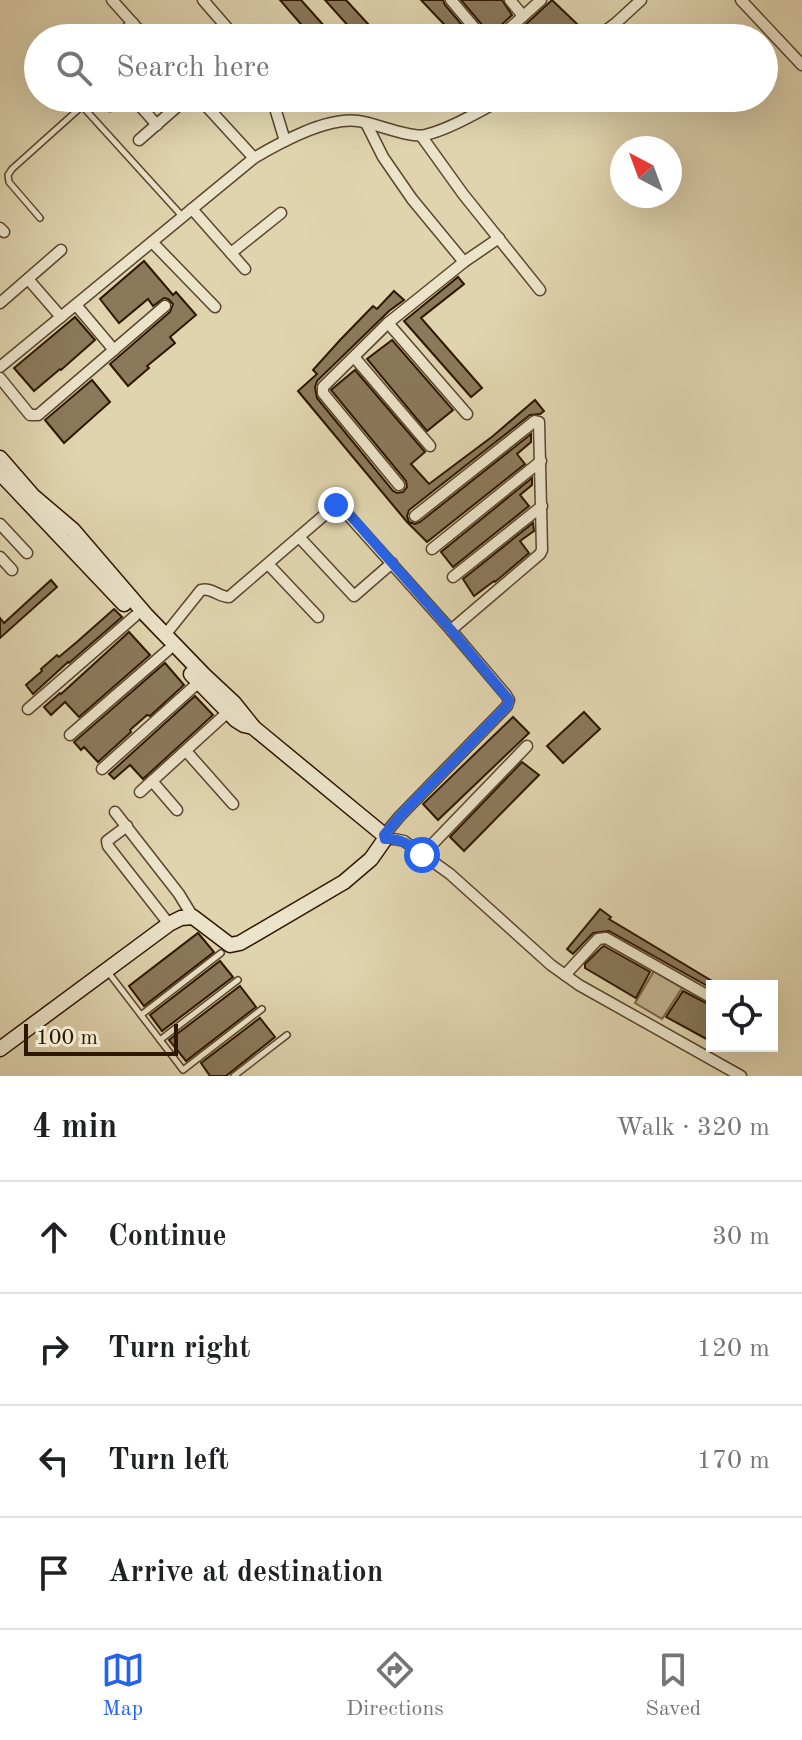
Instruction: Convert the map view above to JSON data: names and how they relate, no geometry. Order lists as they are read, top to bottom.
{
  "scale_bar": "100 m",
  "north": "top left",
  "page": {
    "search": "Search here",
    "scale": "100 m",
    "heading": ["4 min", "Walk · 320 m"],
    "list": [
      ["Continue", "30 m"],
      ["Turn right", "120 m"],
      ["Turn left", "170 m"],
      "Arrive at destination"
    ],
    "nav": ["Map", "Directions", "Saved"]
  }
}
